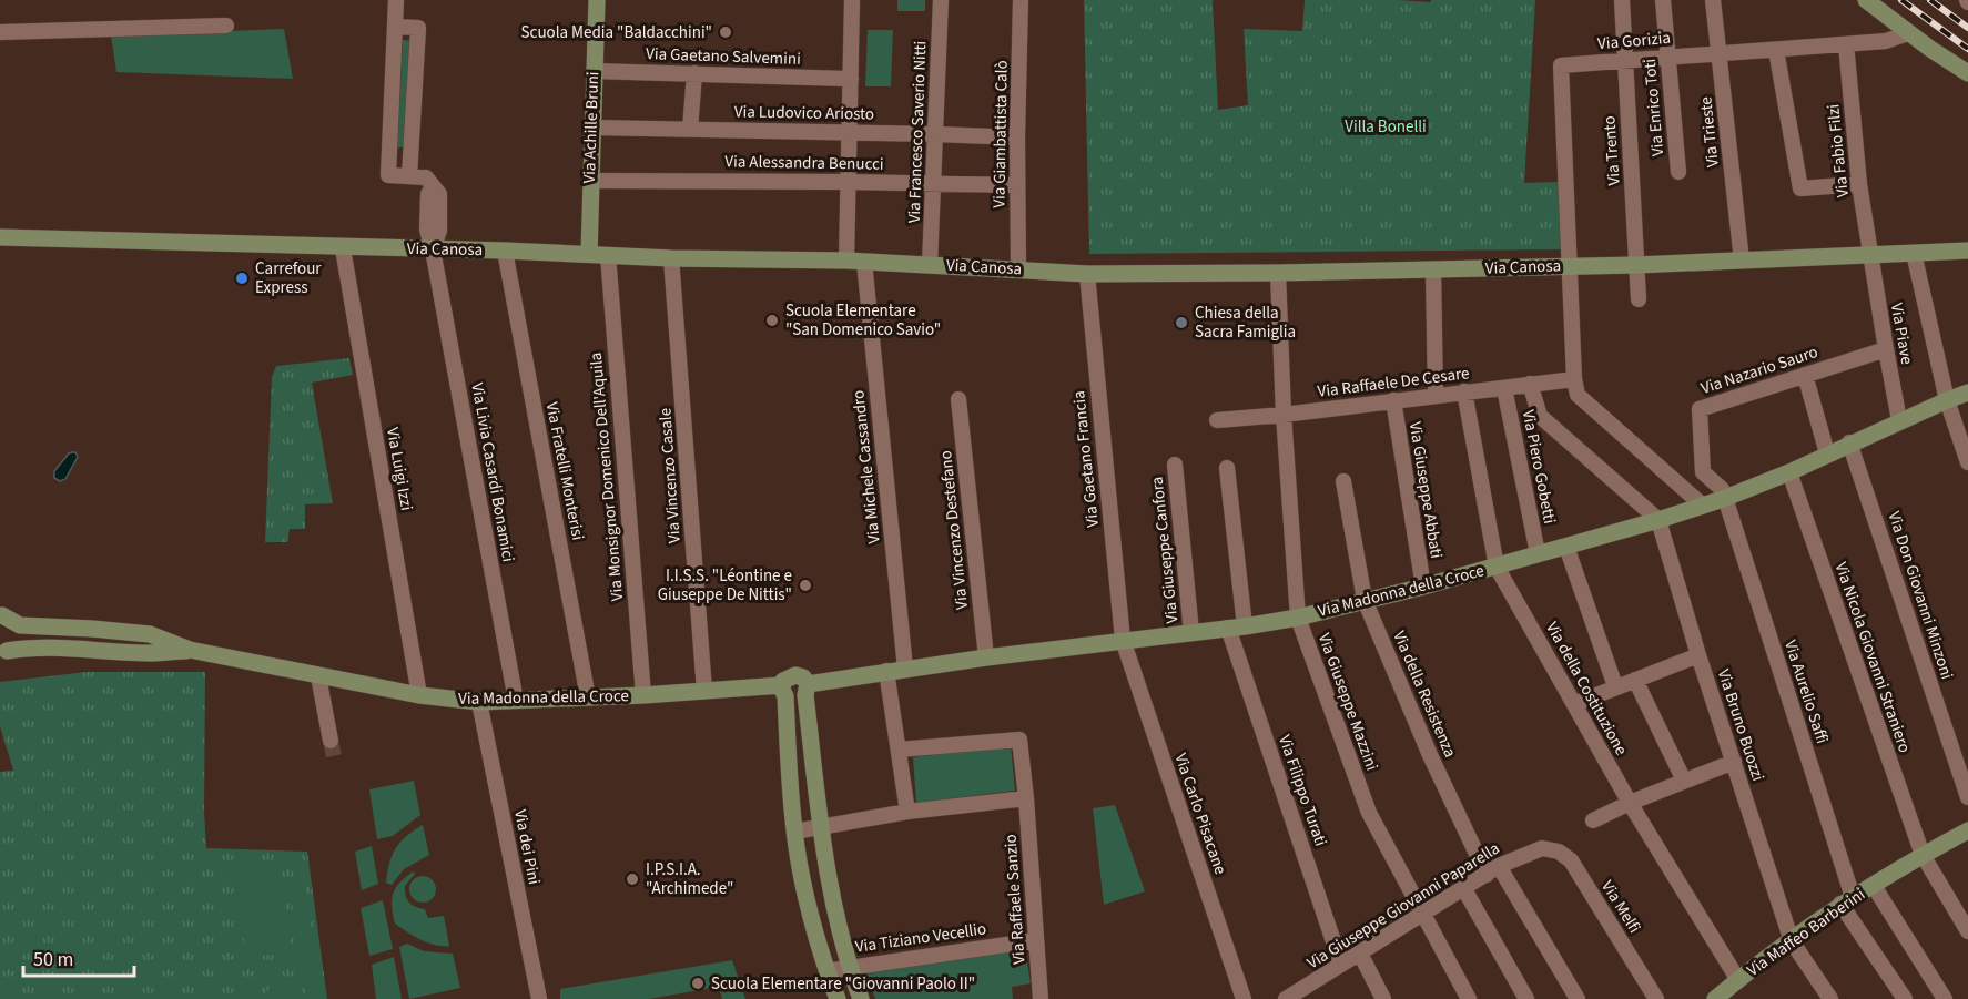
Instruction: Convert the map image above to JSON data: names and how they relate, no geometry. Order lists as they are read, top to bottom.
{
  "streets": {
    "street": [
      "Via Gorizia",
      "Via Gaetano Salvemini",
      "Via Enrico Toti",
      "Via Ludovico Ariosto",
      "Via Achille Bruni",
      "Via Francesco Saverio Nitti",
      "Via Trieste",
      "Via Giambattista Calò",
      "Via Trento",
      "Via Fabio Filzi",
      "Via Alessandra Benucci",
      "Via Canosa",
      "Via Piave",
      "Via Nazario Sauro",
      "Via Raffaele De Cesare",
      "Via Gaetano Francia",
      "Via Michele Cassandro",
      "Via Piero Gobetti",
      "Via Luigi Izzi",
      "Via Fratelli Monterisi",
      "Via Livia Casardi Bonamici",
      "Via Vincenzo Casale",
      "Via Monsignor Domenico Dell'Aquila",
      "Via Giuseppe Abbati",
      "Via Vincenzo Destefano",
      "Via Giuseppe Canfora",
      "Via Madonna della Croce",
      "Via Don Giovanni Minzoni",
      "Via Nicola Giovanni Straniero",
      "Via della Costituzione",
      "Via Aurelio Saffi",
      "Via della Resistenza",
      "Via Giuseppe Mazzini",
      "Via Bruno Buozzi",
      "Via Filippo Turati",
      "Via Carlo Pisacane",
      "Via dei Pini",
      "Via Raffaele Sanzio",
      "Via Giuseppe Giovanni Paparella",
      "Via Melfi",
      "Via Maffeo Barberini",
      "Via Tiziano Vecellio"
    ]
  },
  "crossings": [
    ["Via Gorizia", "Via Enrico Toti"],
    ["Via Gorizia", "Via Trieste"],
    ["Via Gorizia", "Via Trento"],
    ["Via Gorizia", "Via Fabio Filzi"],
    ["Via Gorizia", "Via Canosa"],
    ["Via Gaetano Salvemini", "Via Achille Bruni"],
    ["Via Gaetano Salvemini", "Via Michele Cassandro"],
    ["Via Ludovico Ariosto", "Via Achille Bruni"],
    ["Via Ludovico Ariosto", "Via Francesco Saverio Nitti"],
    ["Via Ludovico Ariosto", "Via Giambattista Calò"],
    ["Via Ludovico Ariosto", "Via Michele Cassandro"],
    ["Via Achille Bruni", "Via Alessandra Benucci"],
    ["Via Achille Bruni", "Via Canosa"],
    ["Via Francesco Saverio Nitti", "Via Alessandra Benucci"],
    ["Via Francesco Saverio Nitti", "Via Canosa"],
    ["Via Trieste", "Via Canosa"],
    ["Via Giambattista Calò", "Via Alessandra Benucci"],
    ["Via Giambattista Calò", "Via Canosa"],
    ["Via Trento", "Via Canosa"],
    ["Via Fabio Filzi", "Via Canosa"],
    ["Via Fabio Filzi", "Via Piave"],
    ["Via Alessandra Benucci", "Via Michele Cassandro"],
    ["Via Canosa", "Via Piave"],
    ["Via Canosa", "Via Gaetano Francia"],
    ["Via Canosa", "Via Michele Cassandro"],
    ["Via Canosa", "Via Luigi Izzi"],
    ["Via Canosa", "Via Fratelli Monterisi"],
    ["Via Canosa", "Via Livia Casardi Bonamici"],
    ["Via Canosa", "Via Vincenzo Casale"],
    ["Via Canosa", "Via Monsignor Domenico Dell'Aquila"],
    ["Via Canosa", "Via Giuseppe Mazzini"],
    ["Via Piave", "Via Nazario Sauro"],
    ["Via Piave", "Via Madonna della Croce"],
    ["Via Nazario Sauro", "Via Madonna della Croce"],
    ["Via Nazario Sauro", "Via Aurelio Saffi"],
    ["Via Raffaele De Cesare", "Via Piero Gobetti"],
    ["Via Raffaele De Cesare", "Via Giuseppe Abbati"],
    ["Via Raffaele De Cesare", "Via della Costituzione"],
    ["Via Raffaele De Cesare", "Via Giuseppe Mazzini"],
    ["Via Gaetano Francia", "Via Madonna della Croce"],
    ["Via Gaetano Francia", "Via Carlo Pisacane"],
    ["Via Michele Cassandro", "Via Madonna della Croce"],
    ["Via Piero Gobetti", "Via Madonna della Croce"],
    ["Via Luigi Izzi", "Via Madonna della Croce"],
    ["Via Fratelli Monterisi", "Via Madonna della Croce"],
    ["Via Livia Casardi Bonamici", "Via Madonna della Croce"],
    ["Via Vincenzo Casale", "Via Madonna della Croce"],
    ["Via Monsignor Domenico Dell'Aquila", "Via Madonna della Croce"],
    ["Via Giuseppe Abbati", "Via Madonna della Croce"],
    ["Via Vincenzo Destefano", "Via Madonna della Croce"],
    ["Via Giuseppe Canfora", "Via Madonna della Croce"],
    ["Via Madonna della Croce", "Via Don Giovanni Minzoni"],
    ["Via Madonna della Croce", "Via Nicola Giovanni Straniero"],
    ["Via Madonna della Croce", "Via della Costituzione"],
    ["Via Madonna della Croce", "Via Aurelio Saffi"],
    ["Via Madonna della Croce", "Via della Resistenza"],
    ["Via Madonna della Croce", "Via Giuseppe Mazzini"],
    ["Via Madonna della Croce", "Via Bruno Buozzi"],
    ["Via Madonna della Croce", "Via Filippo Turati"],
    ["Via Madonna della Croce", "Via Carlo Pisacane"],
    ["Via Madonna della Croce", "Via dei Pini"],
    ["Via Nicola Giovanni Straniero", "Via Maffeo Barberini"],
    ["Via della Costituzione", "Via Maffeo Barberini"],
    ["Via Aurelio Saffi", "Via Maffeo Barberini"],
    ["Via della Resistenza", "Via Giuseppe Giovanni Paparella"],
    ["Via Giuseppe Mazzini", "Via Giuseppe Giovanni Paparella"],
    ["Via Bruno Buozzi", "Via Maffeo Barberini"],
    ["Via Filippo Turati", "Via Giuseppe Giovanni Paparella"],
    ["Via Raffaele Sanzio", "Via Tiziano Vecellio"],
    ["Via Giuseppe Giovanni Paparella", "Via Melfi"]
  ],
  "parks": ["Villa Bonelli"],
  "places": [
    "Scuola Media \"Baldacchini\"",
    "Carrefour Express",
    "Scuola Elementare \"San Domenico Savio\"",
    "Chiesa della Sacra Famiglia",
    "I.I.S.S. \"Léontine e Giuseppe De Nittis\"",
    "I.P.S.I.A. \"Archimede\"",
    "Scuola Elementare \"Giovanni Paolo II\""
  ],
  "scale_bar": "50 m"
}
